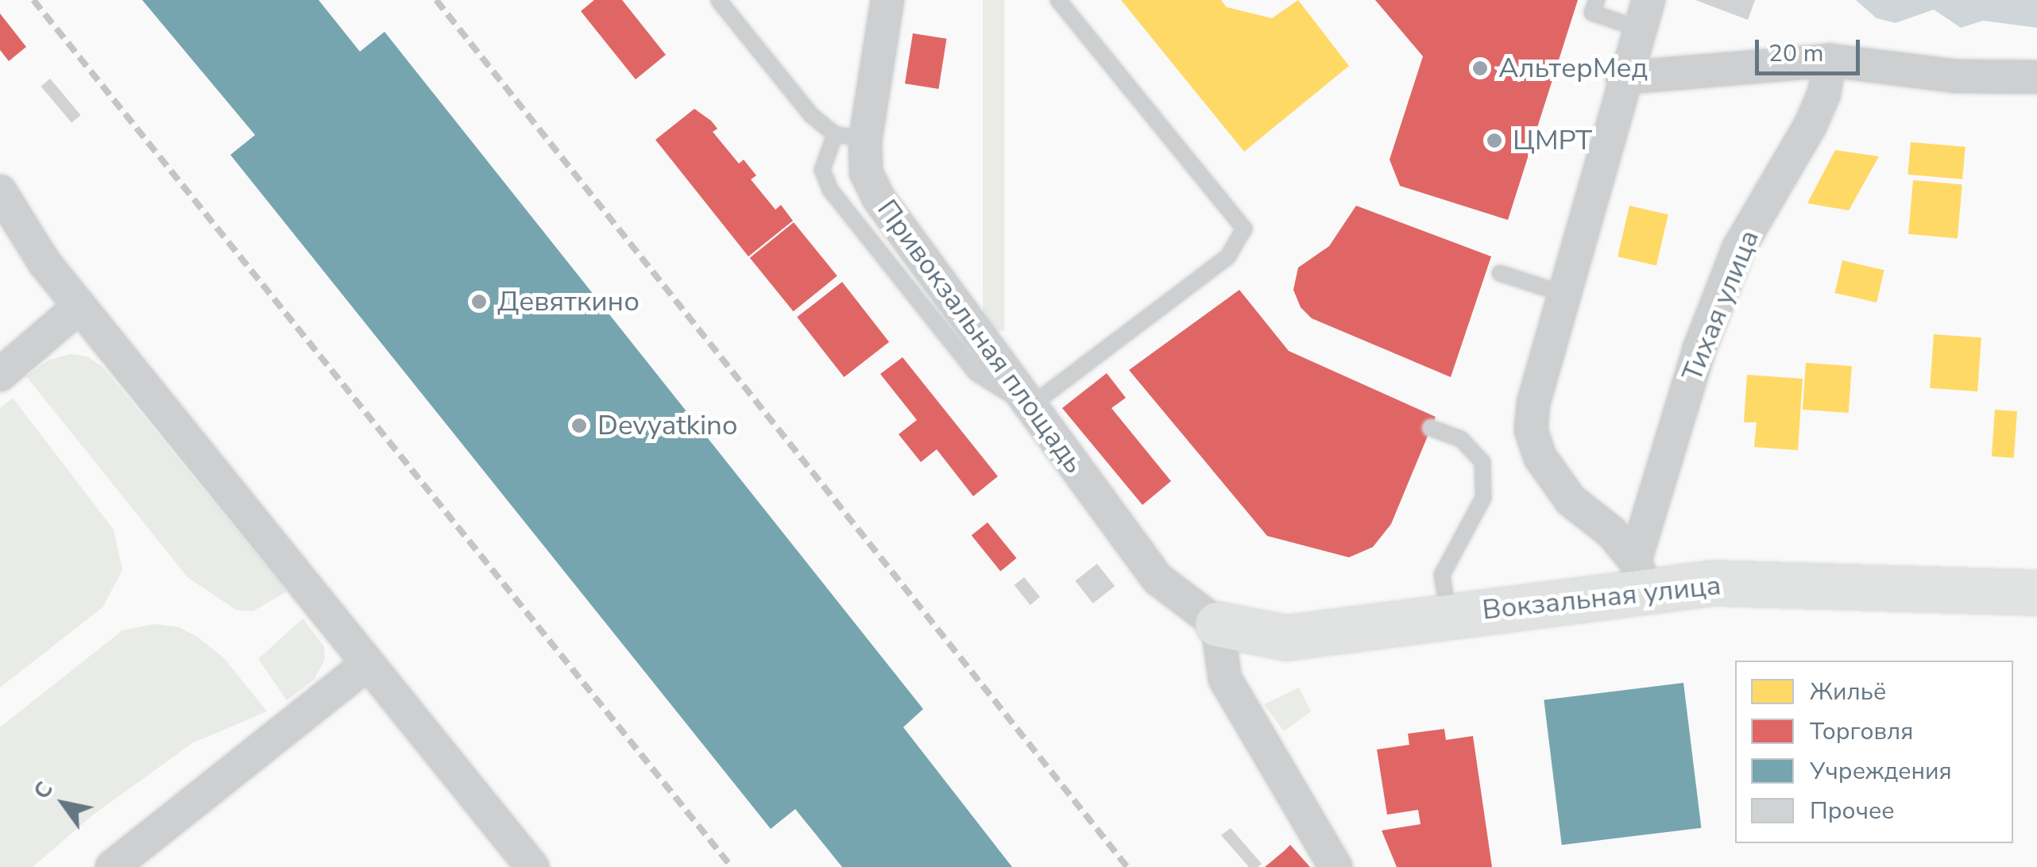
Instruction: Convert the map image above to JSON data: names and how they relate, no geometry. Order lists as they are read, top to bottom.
{
  "streets": {
    "street": ["Тихая улица", "Привокзальная площадь", "Вокзальная улица"]
  },
  "crossings": [
    ["Тихая улица", "Вокзальная улица"],
    ["Привокзальная площадь", "Вокзальная улица"]
  ],
  "places": [
    "АльтерМед",
    "ЦМРТ",
    "Девяткино",
    "Devyatkino"
  ],
  "legend": [
    "Жильё",
    "Торговля",
    "Учреждения",
    "Прочее"
  ],
  "scale_bar": "20 m",
  "north": "top left"
}
